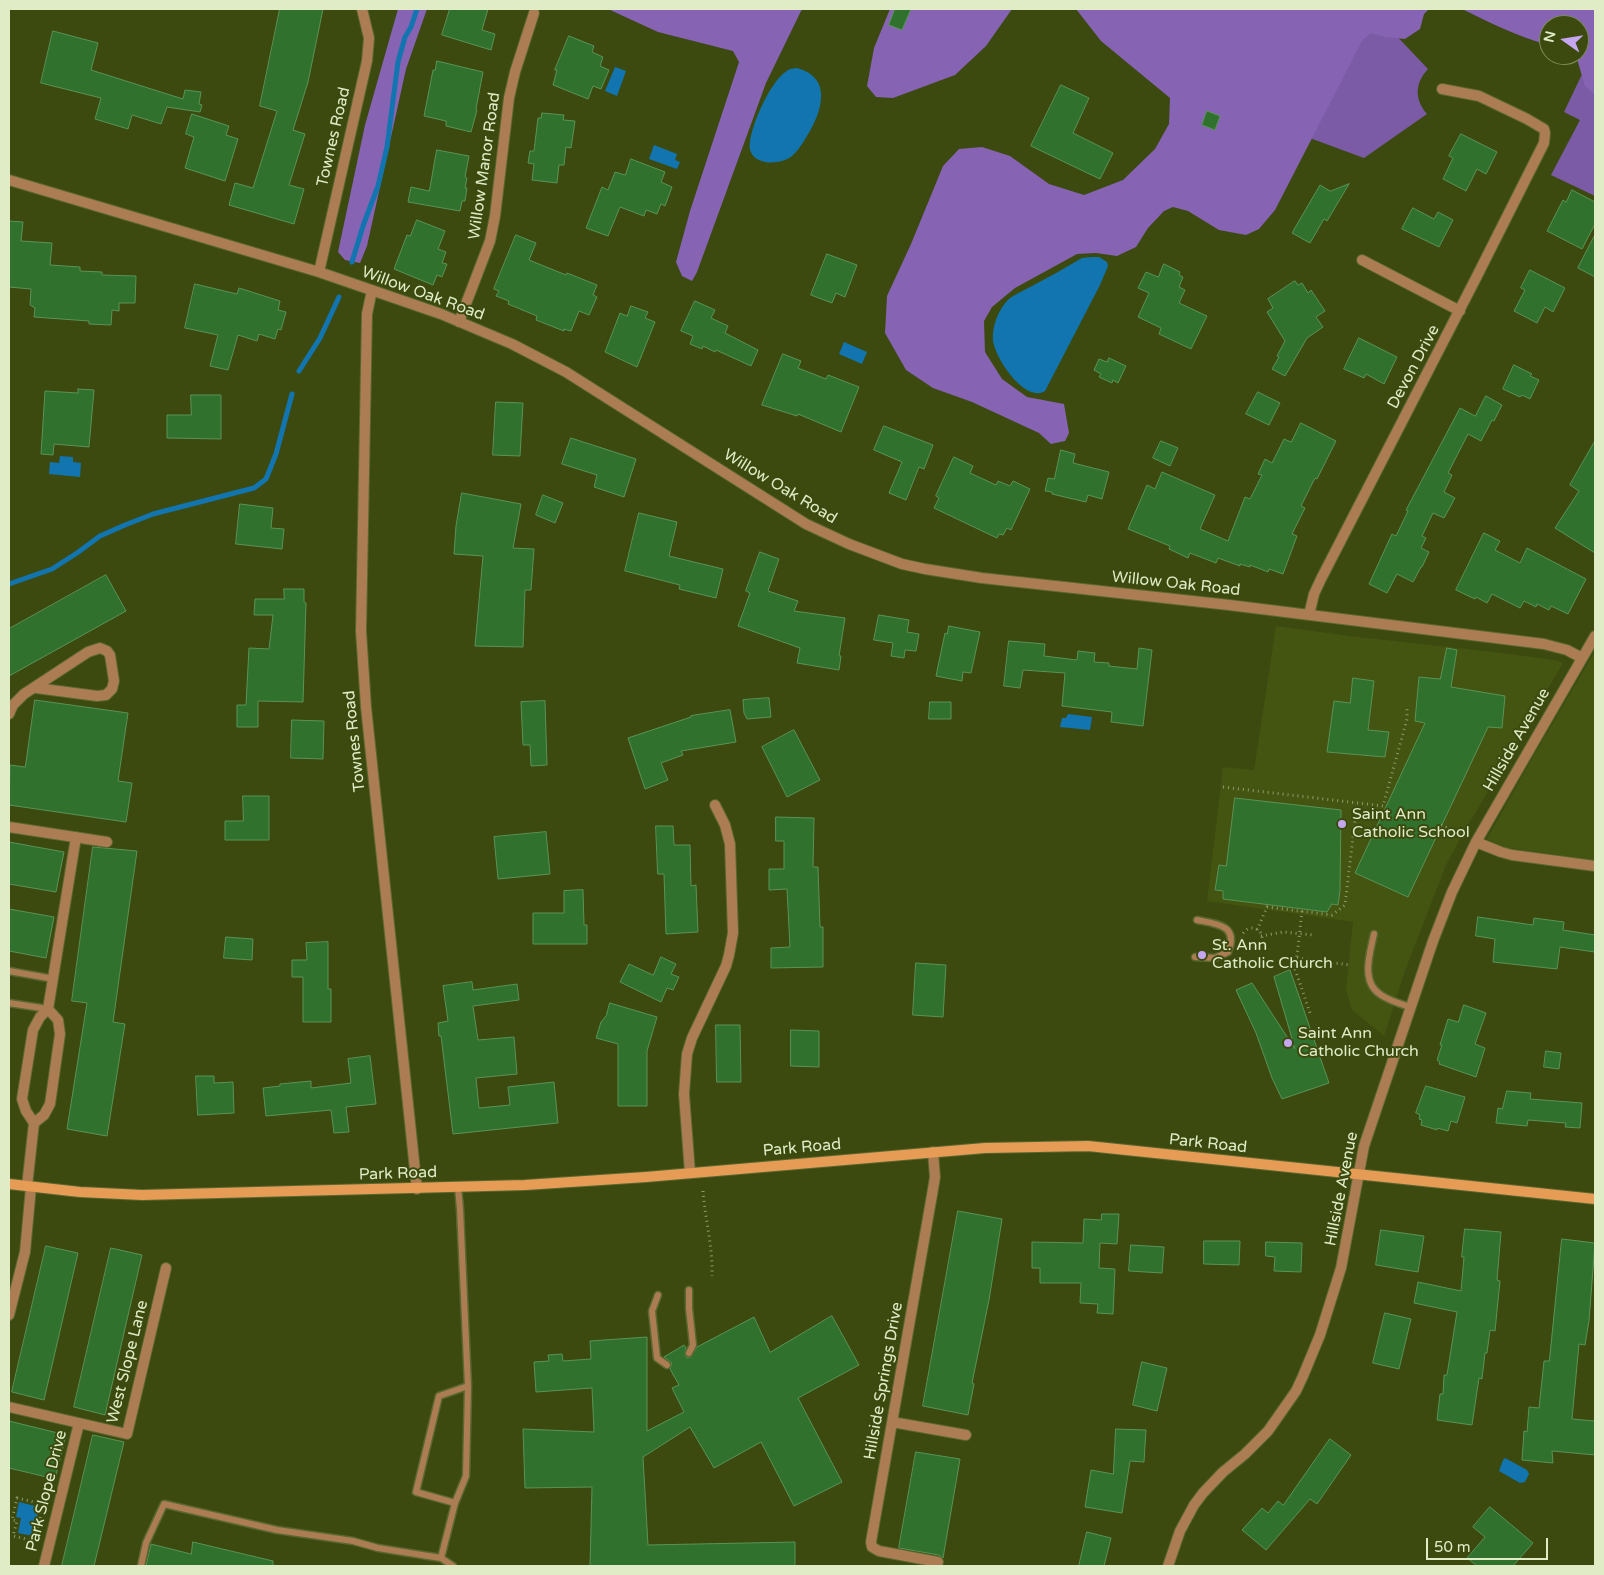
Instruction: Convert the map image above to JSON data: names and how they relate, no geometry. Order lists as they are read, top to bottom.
{
  "streets": {
    "main road": ["Park Road"],
    "street": [
      "Townes Road",
      "Willow Manor Road",
      "Willow Oak Road",
      "Devon Drive",
      "Hillside Avenue",
      "West Slope Lane",
      "Hillside Springs Drive",
      "Park Slope Drive"
    ]
  },
  "crossings": [
    ["Townes Road", "Willow Oak Road"],
    ["Townes Road", "Park Road"],
    ["Willow Manor Road", "Willow Oak Road"],
    ["Willow Oak Road", "Devon Drive"],
    ["Willow Oak Road", "Hillside Avenue"],
    ["Hillside Avenue", "Park Road"],
    ["Park Road", "Hillside Springs Drive"],
    ["West Slope Lane", "Park Slope Drive"]
  ],
  "places": ["Saint Ann Catholic School", "St. Ann Catholic Church", "Saint Ann Catholic Church"],
  "scale_bar": "50 m",
  "north": "left"
}
